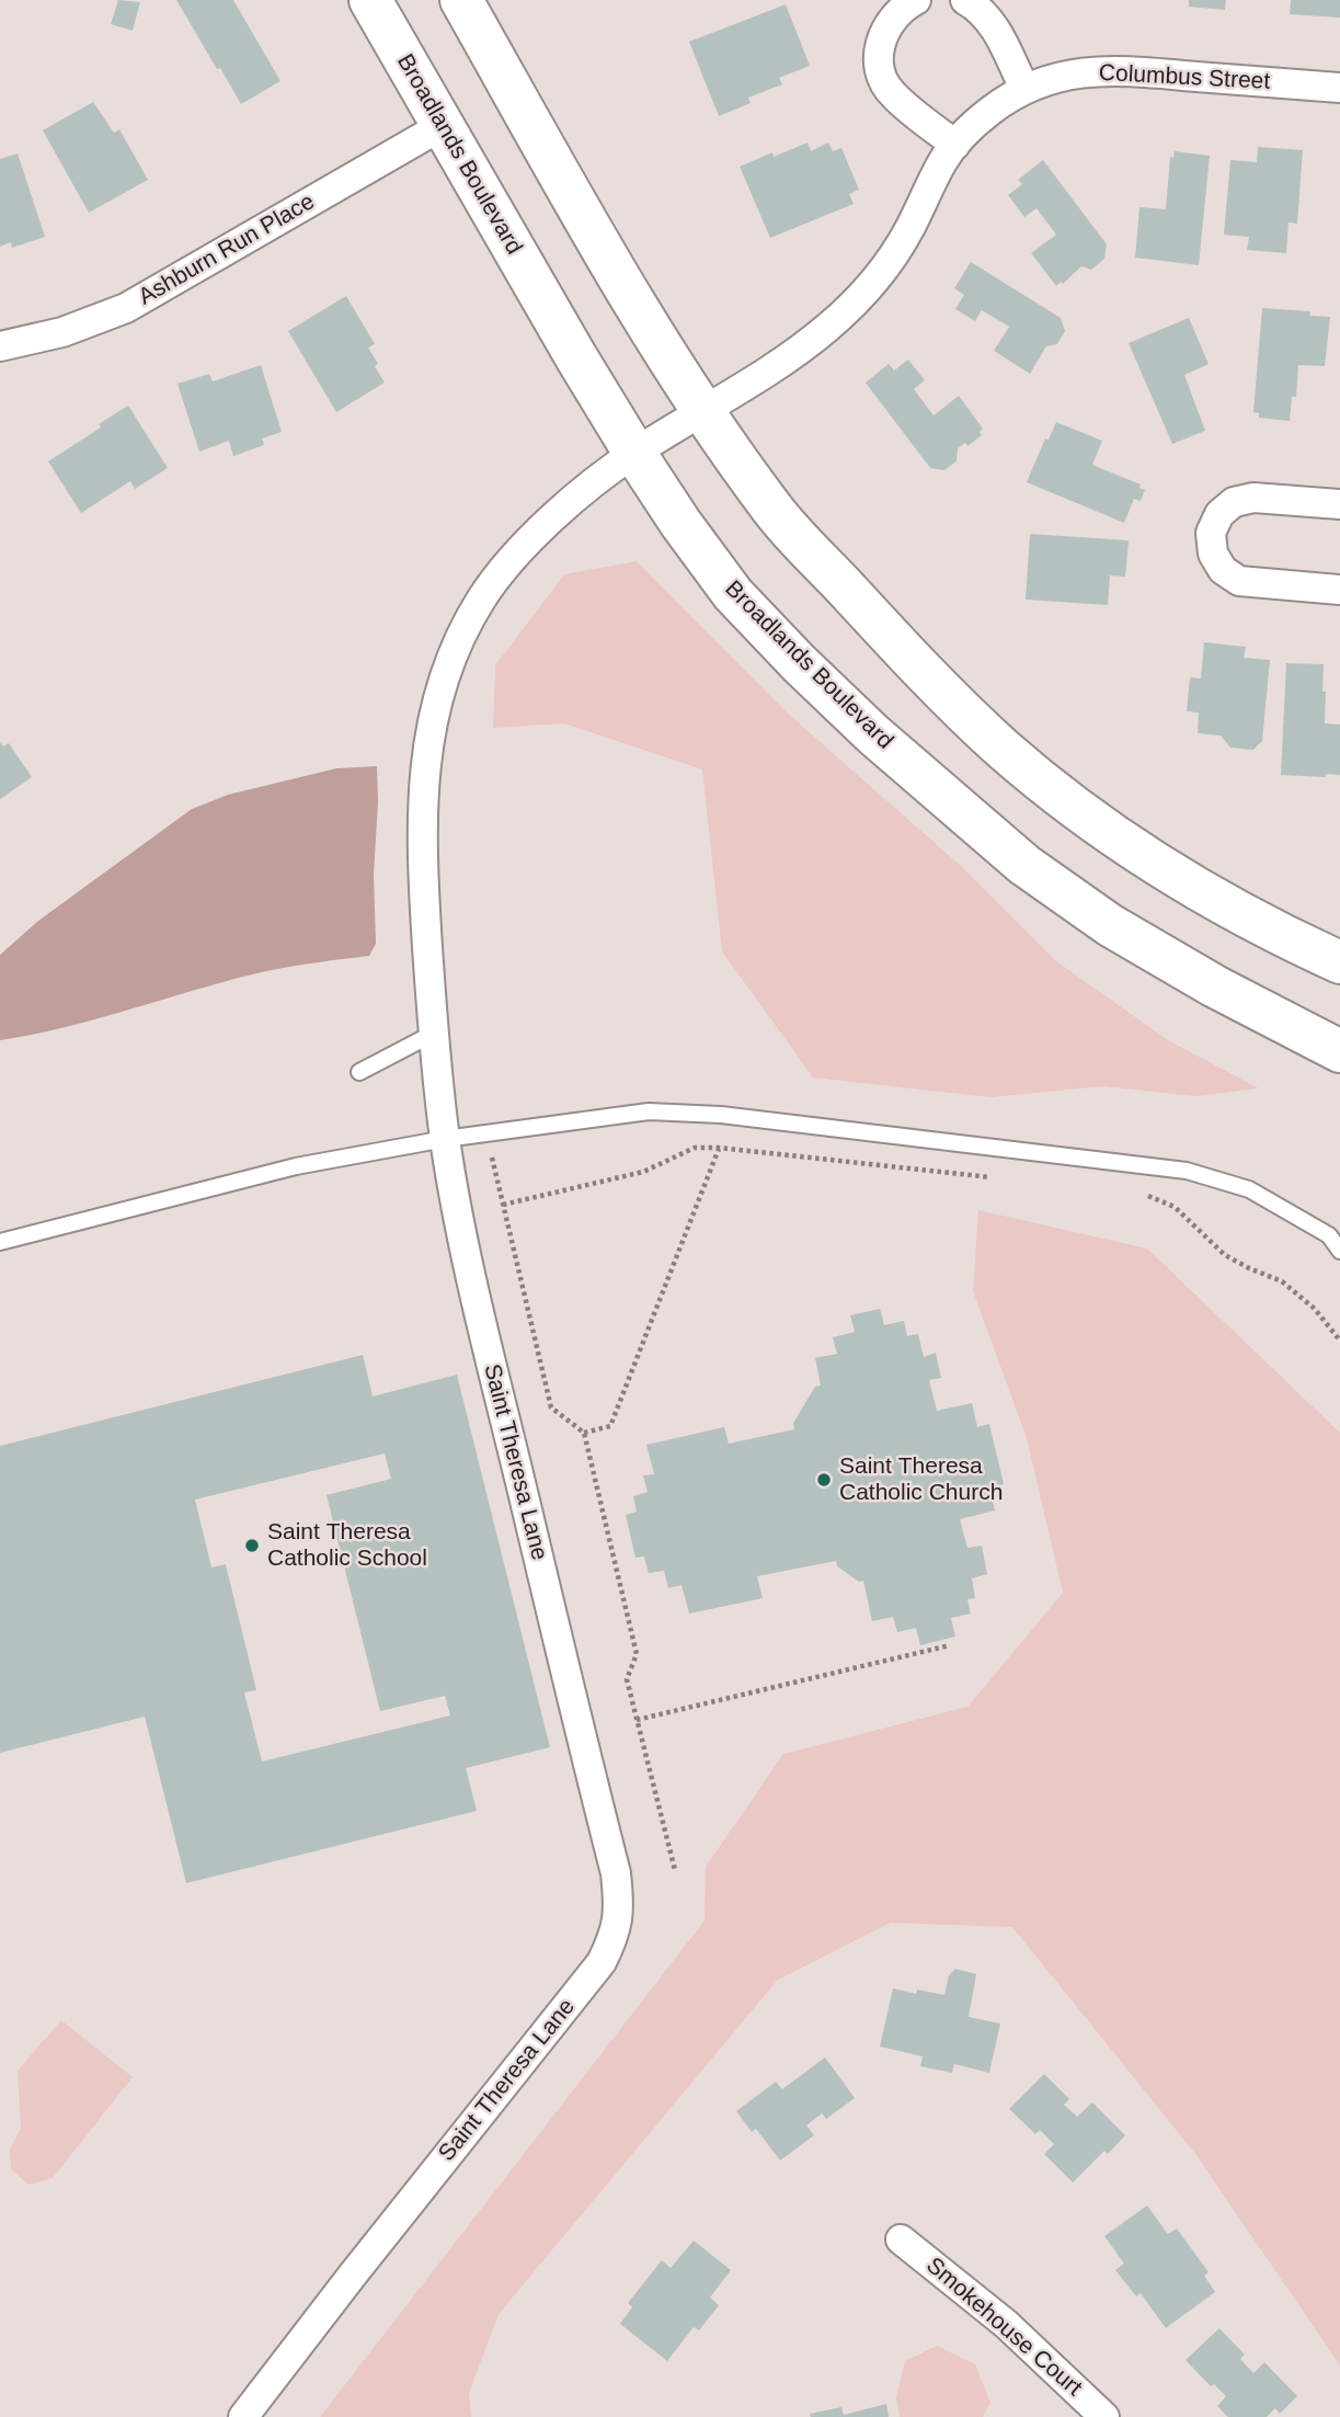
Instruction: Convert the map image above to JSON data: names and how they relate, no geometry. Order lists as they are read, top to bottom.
{
  "streets": {
    "main road": ["Broadlands Boulevard"],
    "street": [
      "Columbus Street",
      "Ashburn Run Place",
      "Saint Theresa Lane",
      "Smokehouse Court"
    ]
  },
  "crossings": [
    ["Columbus Street", "Broadlands Boulevard"],
    ["Columbus Street", "Saint Theresa Lane"],
    ["Broadlands Boulevard", "Ashburn Run Place"],
    ["Broadlands Boulevard", "Saint Theresa Lane"]
  ],
  "places": ["Saint Theresa Catholic Church", "Saint Theresa Catholic School"]
}
